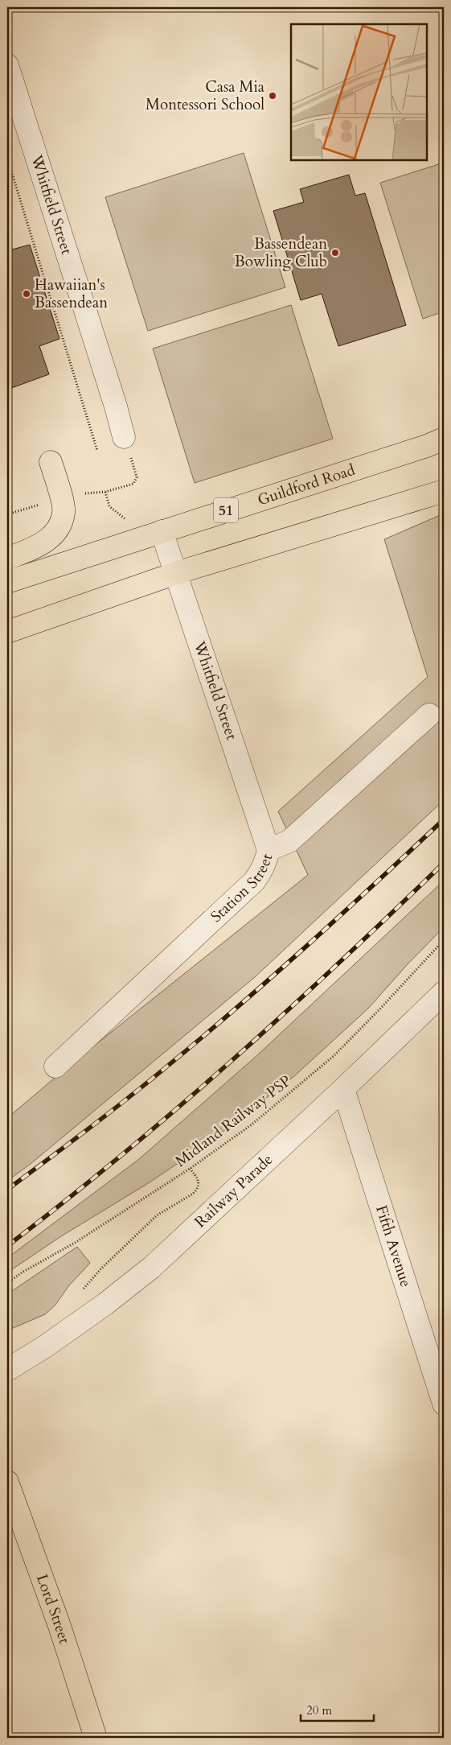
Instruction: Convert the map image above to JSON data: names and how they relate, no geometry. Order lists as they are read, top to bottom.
{
  "streets": {
    "main road": ["Guildford Road", "51", "Lord Street"],
    "street": [
      "Whitfield Street",
      "Station Street",
      "Railway Parade",
      "Fifth Avenue"
    ],
    "path": ["Midland Railway PSP"]
  },
  "crossings": [
    ["Whitfield Street", "Guildford Road"],
    ["Whitfield Street", "Station Street"],
    ["Railway Parade", "Fifth Avenue"]
  ],
  "places": ["Casa Mia Montessori School", "Bassendean Bowling Club", "Hawaiian's Bassendean"],
  "scale_bar": "20 m"
}
